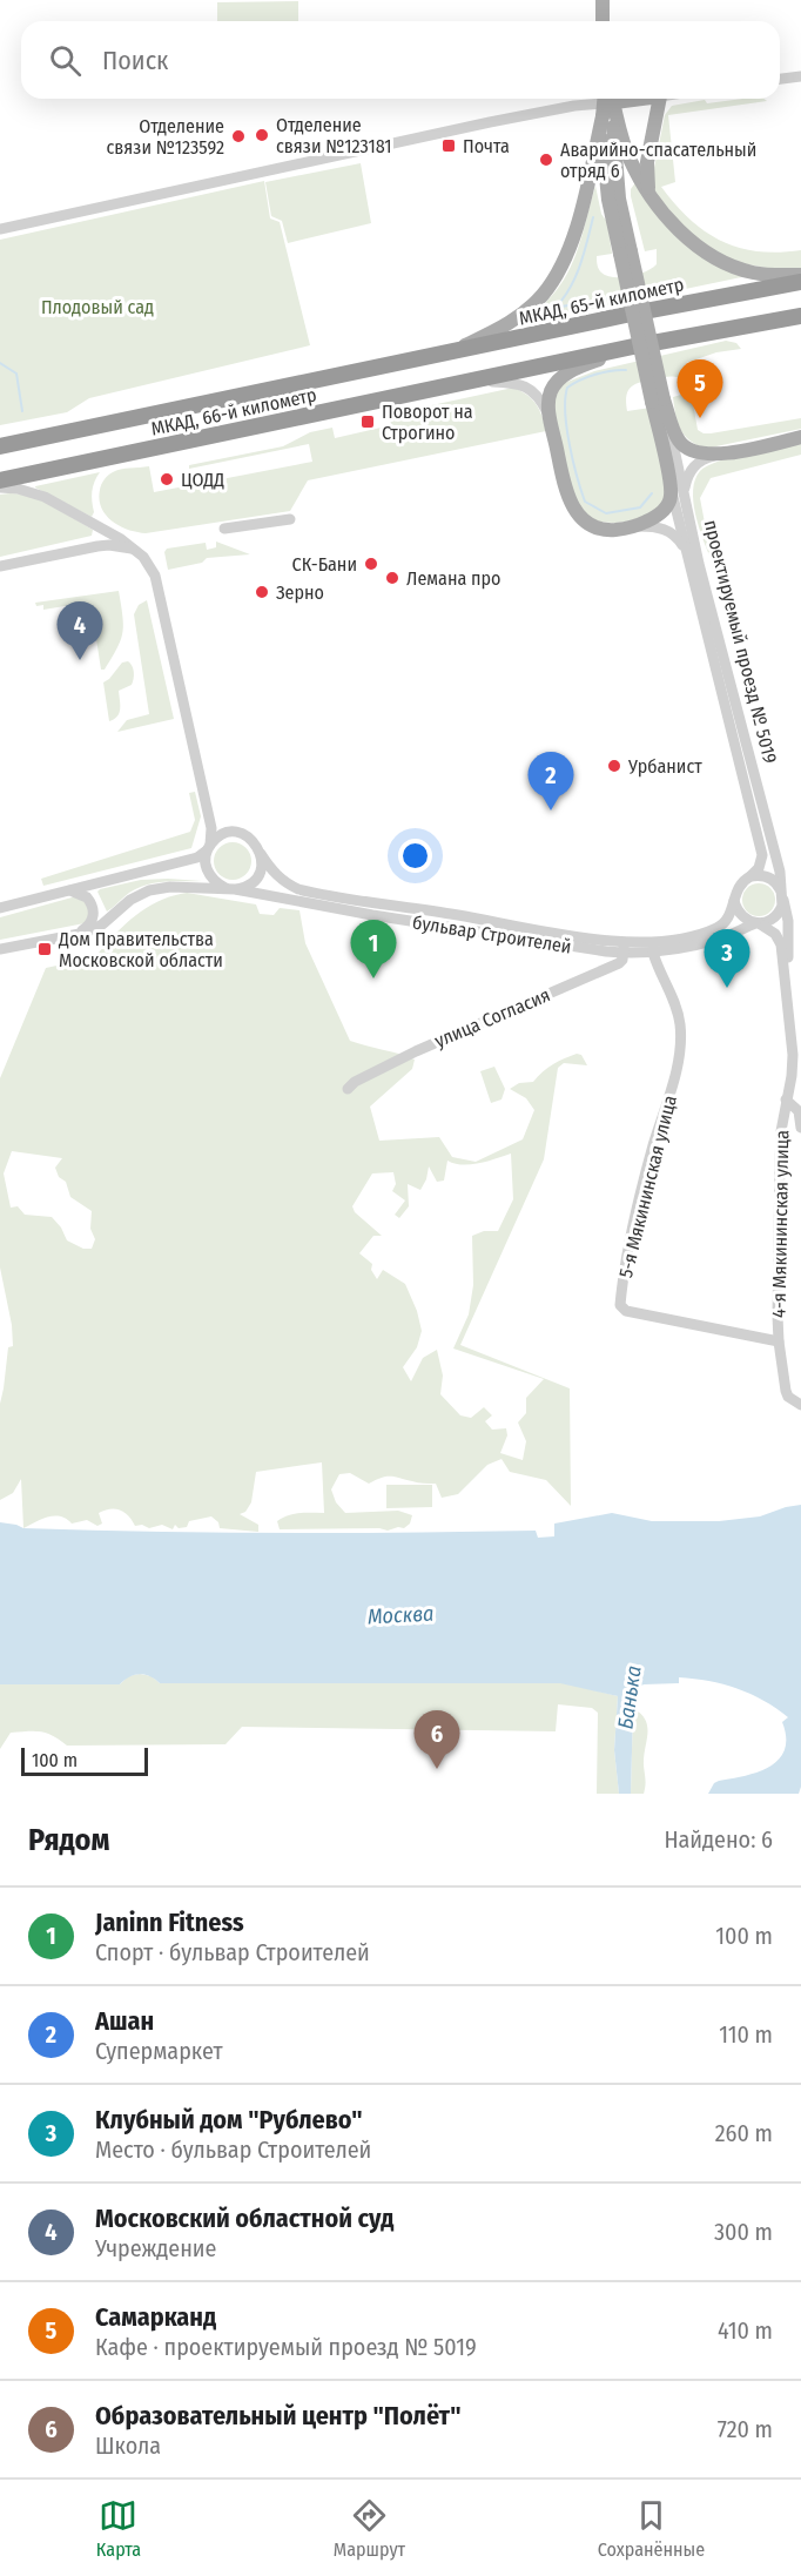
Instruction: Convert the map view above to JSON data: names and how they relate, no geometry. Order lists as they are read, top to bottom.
{
  "streets": {
    "highway": ["МКАД, 65-й километр", "МКАД, 66-й километр"],
    "main road": ["проектируемый проезд № 5019"],
    "street": [
      "бульвар Строителей",
      "улица Согласия",
      "5-я Мякининская улица",
      "4-я Мякининская улица"
    ]
  },
  "crossings": [
    ["МКАД, 65-й километр", "МКАД, 66-й километр"],
    ["проектируемый проезд № 5019", "бульвар Строителей"],
    ["проектируемый проезд № 5019", "4-я Мякининская улица"],
    ["бульвар Строителей", "улица Согласия"],
    ["бульвар Строителей", "5-я Мякининская улица"],
    ["бульвар Строителей", "4-я Мякининская улица"],
    ["5-я Мякининская улица", "4-я Мякининская улица"]
  ],
  "water": ["Москва", "Банька"],
  "parks": ["Плодовый сад"],
  "places": {
    "other": [
      "Отделение связи №123181",
      "Отделение связи №123592",
      "Аварийно-спасательный отряд 6",
      "ЦОДД",
      "СК-Бани",
      "Лемана про",
      "Зерно",
      "Урбанист"
    ],
    "transit": ["Почта", "Поворот на Строгино", "Дом Правительства Московской области"]
  },
  "scale_bar": "100 m",
  "page": {
    "search": "Поиск",
    "pins": [
      "5",
      "4",
      "2",
      "1",
      "3",
      "6"
    ],
    "scale": "100 m",
    "heading": ["Рядом", "Найдено: 6"],
    "list": [
      {
        "mark": "1",
        "name": "Janinn Fitness",
        "note": "Спорт · бульвар Строителей",
        "value": "100 m"
      },
      {
        "mark": "2",
        "name": "Ашан",
        "note": "Супермаркет",
        "value": "110 m"
      },
      {
        "mark": "3",
        "name": "Клубный дом \"Рублево\"",
        "note": "Место · бульвар Строителей",
        "value": "260 m"
      },
      {
        "mark": "4",
        "name": "Московский областной суд",
        "note": "Учреждение",
        "value": "300 m"
      },
      {
        "mark": "5",
        "name": "Самарканд",
        "note": "Кафе · проектируемый проезд № 5019",
        "value": "410 m"
      },
      {
        "mark": "6",
        "name": "Образовательный центр \"Полёт\"",
        "note": "Школа",
        "value": "720 m"
      }
    ],
    "nav": ["Карта", "Маршрут", "Сохранённые"]
  }
}
